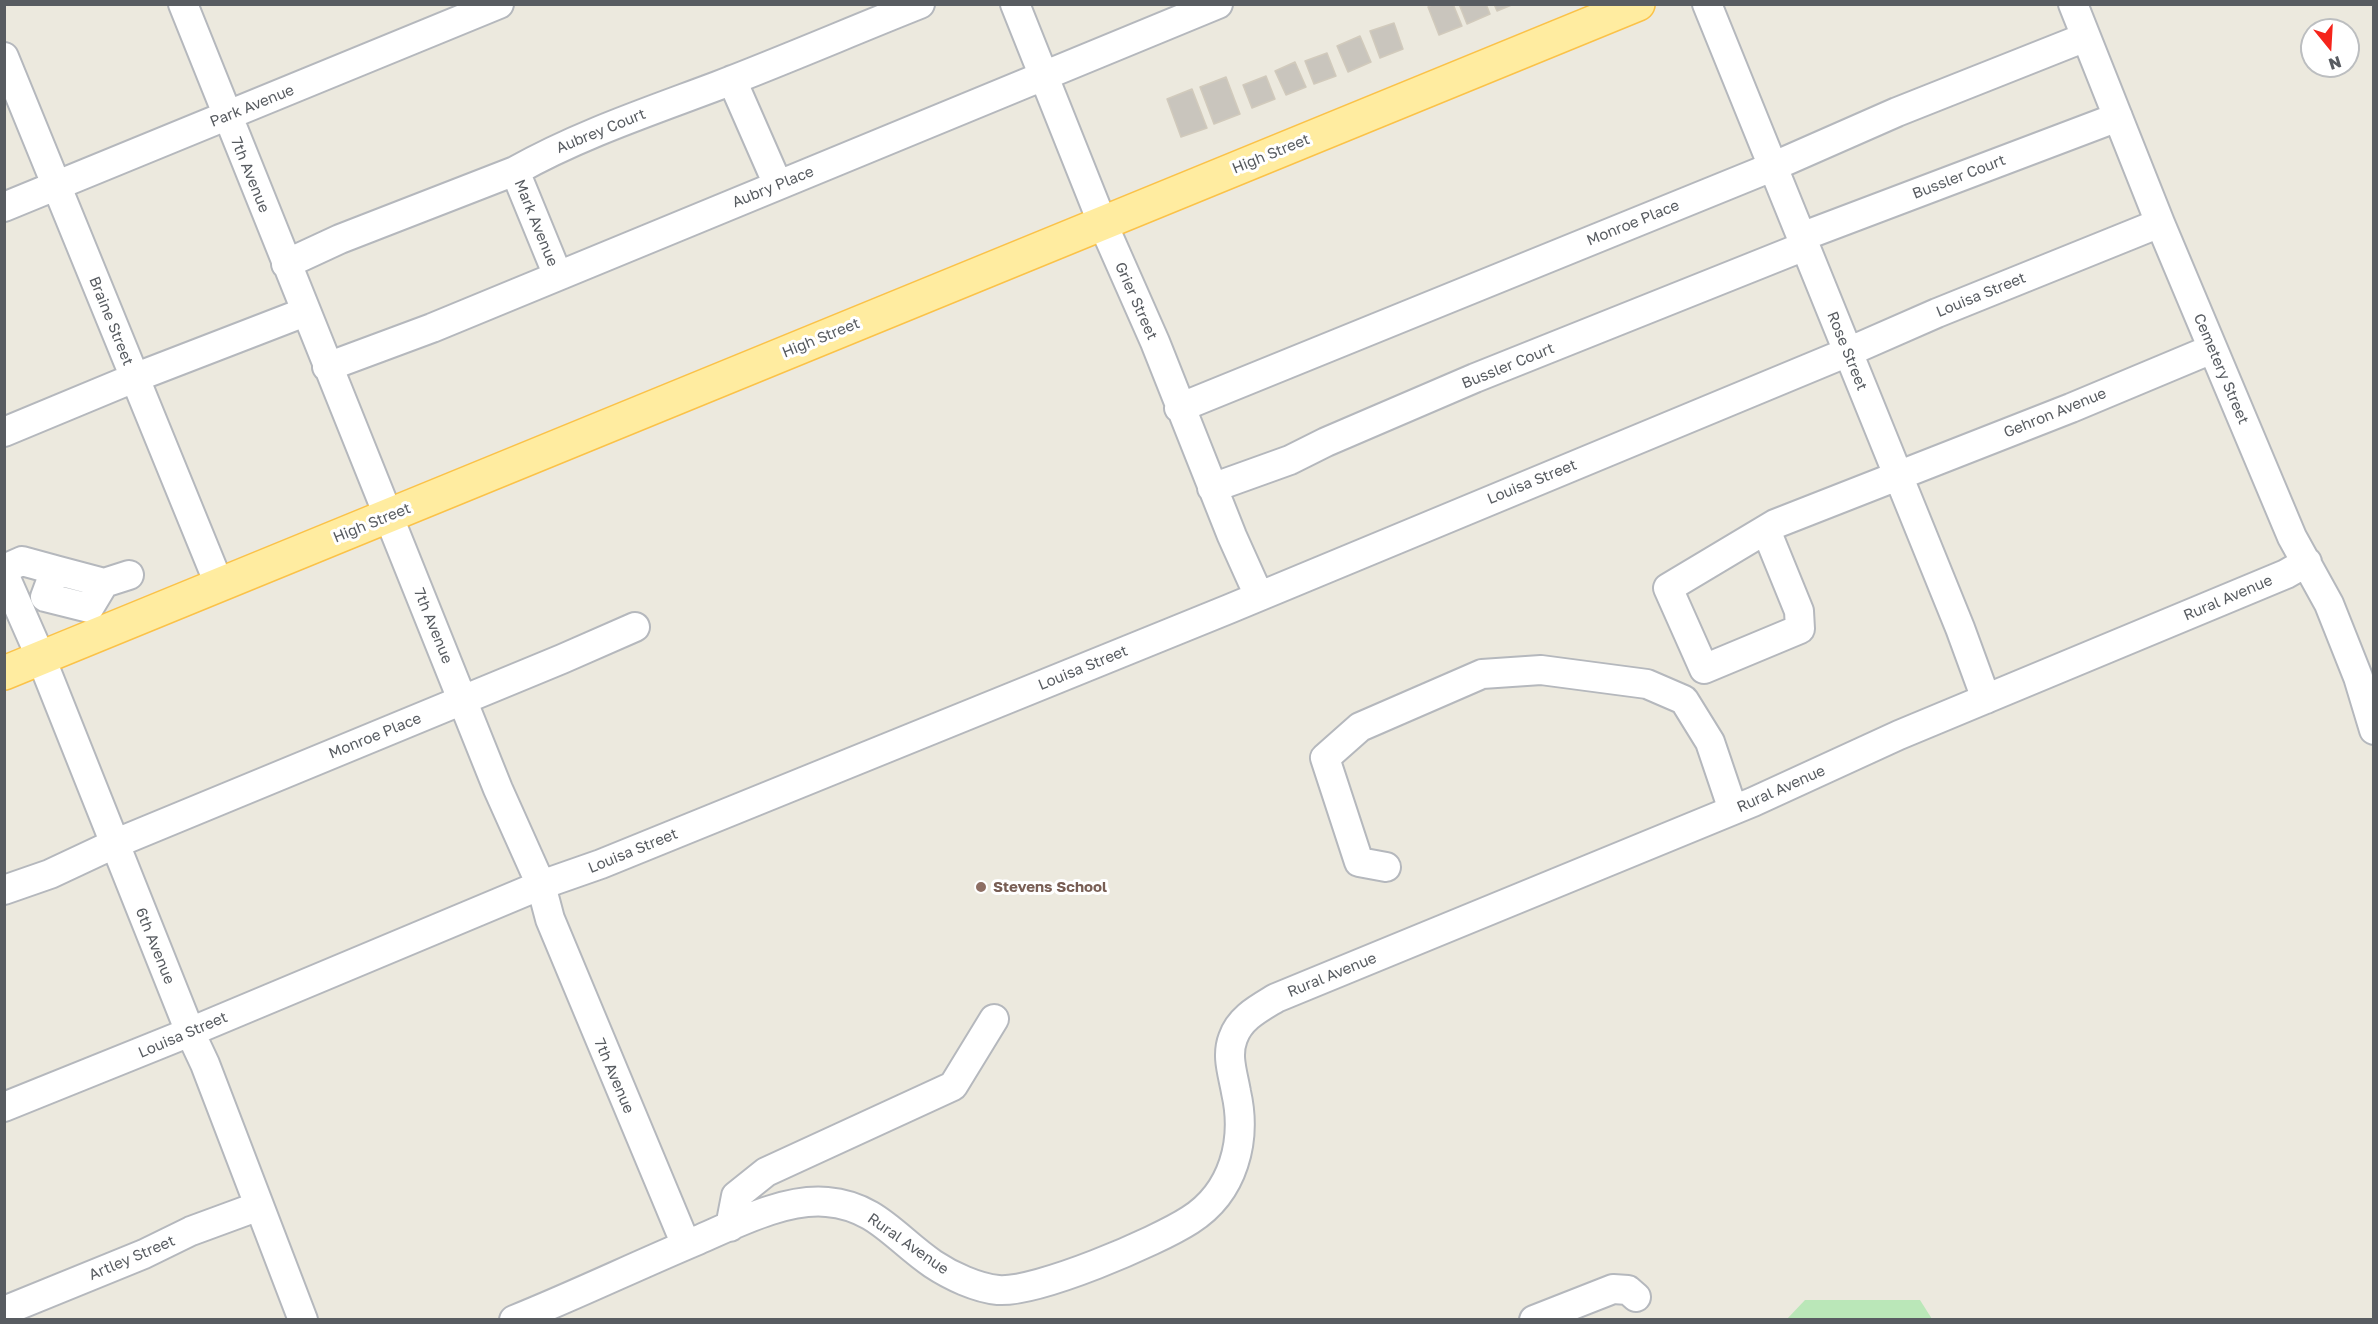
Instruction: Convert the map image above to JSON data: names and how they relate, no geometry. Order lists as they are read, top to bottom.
{
  "streets": {
    "main road": ["High Street"],
    "street": [
      "Park Avenue",
      "Aubrey Court",
      "7th Avenue",
      "Bussler Court",
      "Aubry Place",
      "Mark Avenue",
      "Monroe Place",
      "Louisa Street",
      "Grier Street",
      "Braine Street",
      "Rose Street",
      "Cemetery Street",
      "Gehron Avenue",
      "Rural Avenue",
      "6th Avenue",
      "Artley Street"
    ]
  },
  "crossings": [
    ["Park Avenue", "7th Avenue"],
    ["Park Avenue", "Braine Street"],
    ["Aubrey Court", "7th Avenue"],
    ["Aubrey Court", "Mark Avenue"],
    ["High Street", "7th Avenue"],
    ["High Street", "Grier Street"],
    ["High Street", "Braine Street"],
    ["High Street", "6th Avenue"],
    ["7th Avenue", "Aubry Place"],
    ["7th Avenue", "Monroe Place"],
    ["7th Avenue", "Louisa Street"],
    ["7th Avenue", "Rural Avenue"],
    ["Bussler Court", "Grier Street"],
    ["Bussler Court", "Rose Street"],
    ["Bussler Court", "Cemetery Street"],
    ["Aubry Place", "Mark Avenue"],
    ["Aubry Place", "Grier Street"],
    ["Monroe Place", "Grier Street"],
    ["Monroe Place", "Rose Street"],
    ["Monroe Place", "Cemetery Street"],
    ["Monroe Place", "6th Avenue"],
    ["Louisa Street", "Grier Street"],
    ["Louisa Street", "Rose Street"],
    ["Louisa Street", "Cemetery Street"],
    ["Louisa Street", "6th Avenue"],
    ["Rose Street", "Gehron Avenue"],
    ["Rose Street", "Rural Avenue"],
    ["Cemetery Street", "Gehron Avenue"],
    ["Cemetery Street", "Rural Avenue"],
    ["6th Avenue", "Artley Street"]
  ],
  "places": ["Stevens School"],
  "north": "bottom"
}
